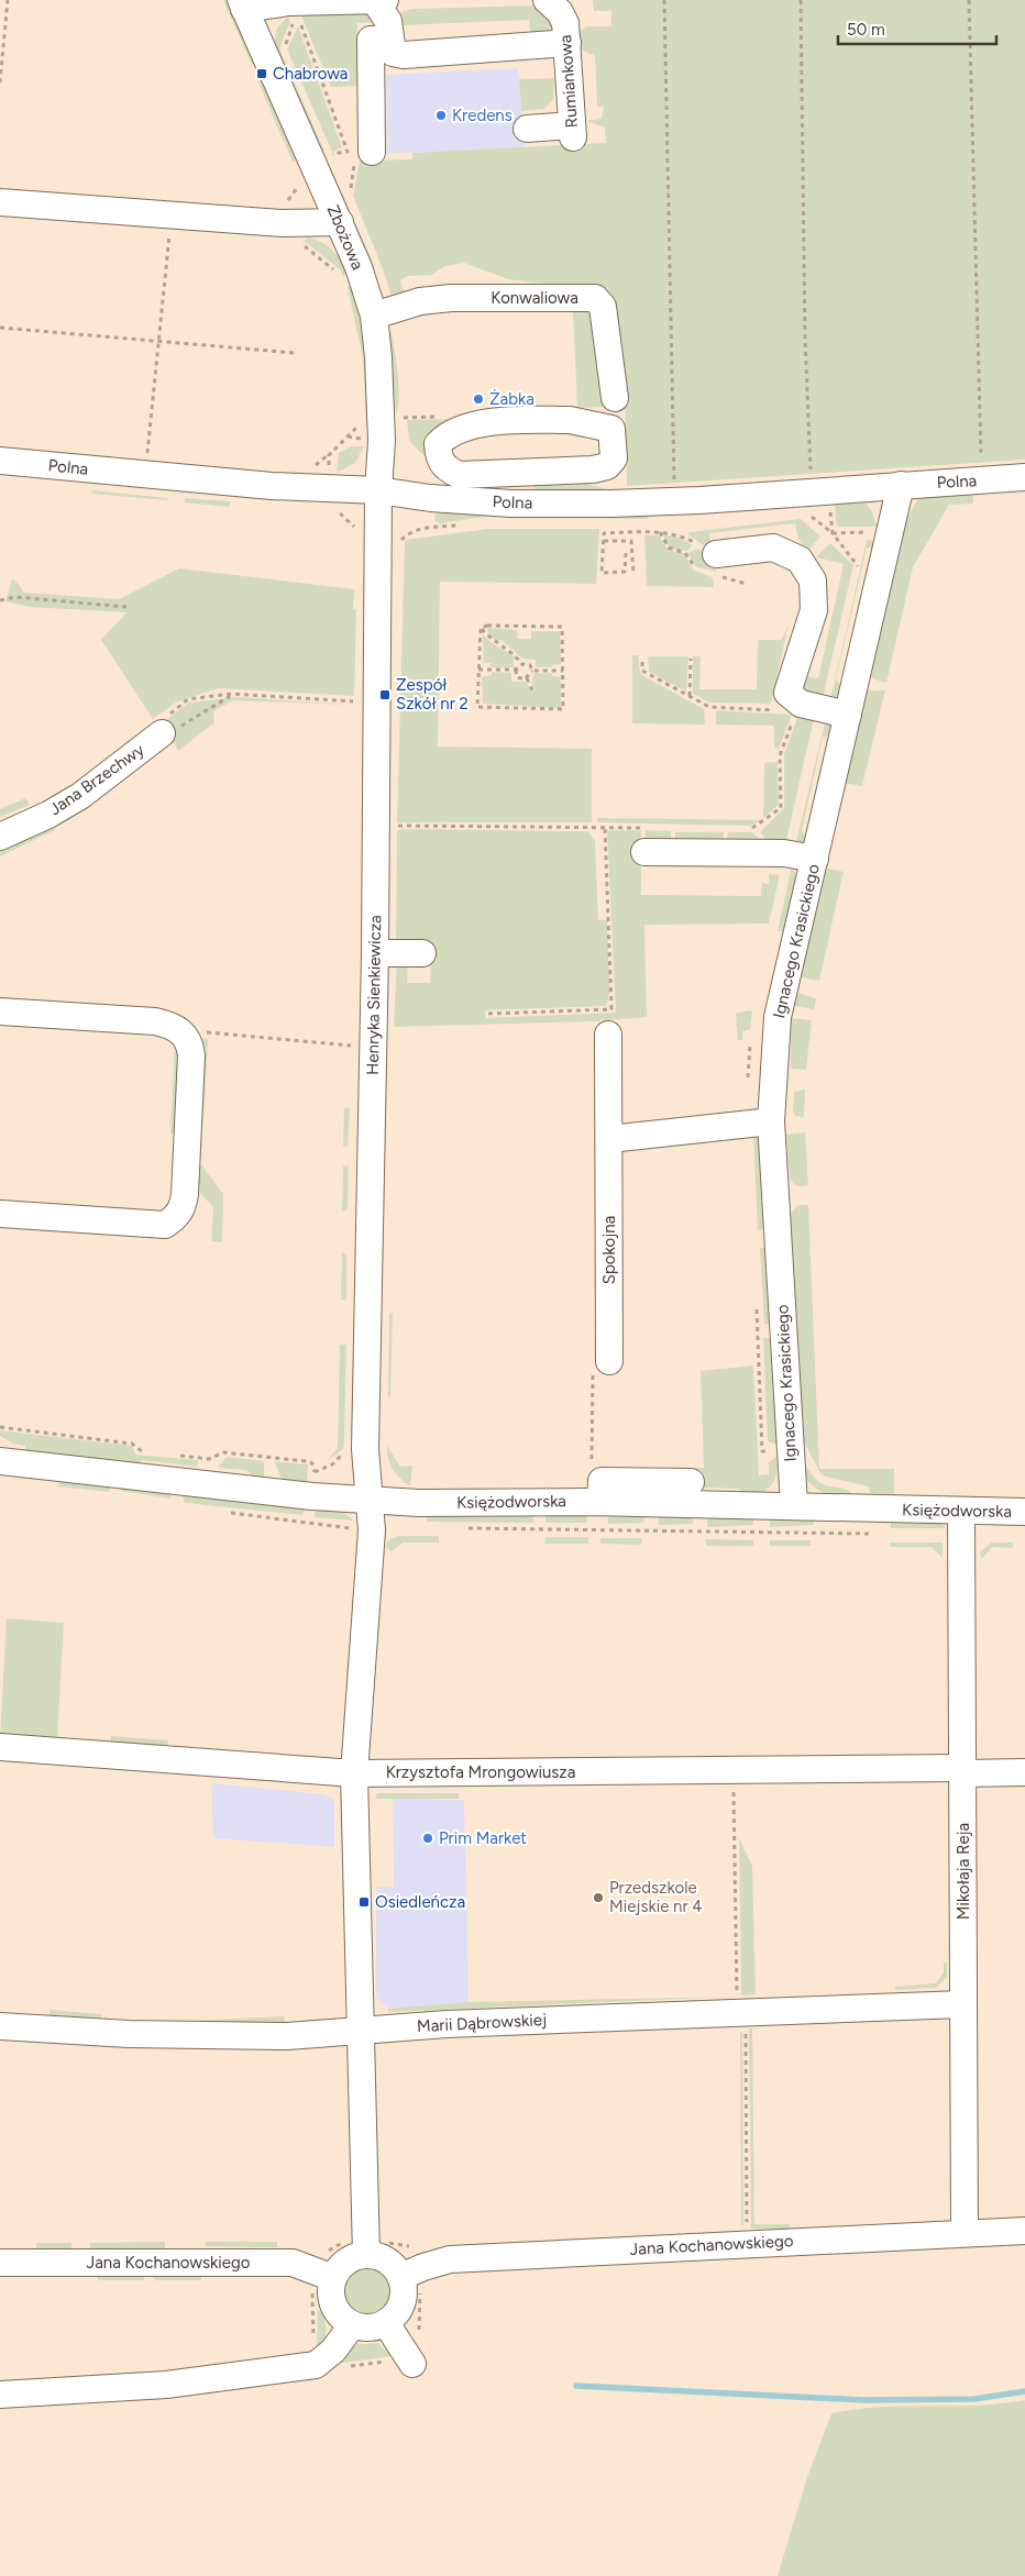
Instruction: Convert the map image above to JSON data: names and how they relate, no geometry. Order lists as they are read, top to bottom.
{
  "streets": {
    "street": [
      "Rumiankowa",
      "Zbożowa",
      "Konwaliowa",
      "Polna",
      "Jana Brzechwy",
      "Ignacego Krasickiego",
      "Henryka Sienkiewicza",
      "Spokojna",
      "Księżodworska",
      "Krzysztofa Mrongowiusza",
      "Mikołaja Reja",
      "Marii Dąbrowskiej",
      "Jana Kochanowskiego"
    ]
  },
  "crossings": [
    ["Zbożowa", "Konwaliowa"],
    ["Zbożowa", "Polna"],
    ["Zbożowa", "Henryka Sienkiewicza"],
    ["Polna", "Ignacego Krasickiego"],
    ["Polna", "Henryka Sienkiewicza"],
    ["Ignacego Krasickiego", "Księżodworska"],
    ["Henryka Sienkiewicza", "Księżodworska"],
    ["Księżodworska", "Mikołaja Reja"],
    ["Krzysztofa Mrongowiusza", "Mikołaja Reja"],
    ["Mikołaja Reja", "Marii Dąbrowskiej"],
    ["Mikołaja Reja", "Jana Kochanowskiego"]
  ],
  "places": {
    "transit": ["Chabrowa", "Zespół Szkół nr 2", "Osiedleńcza"],
    "other": [
      "Kredens",
      "Żabka",
      "Prim Market",
      "Przedszkole Miejskie nr 4"
    ]
  },
  "scale_bar": "50 m"
}
